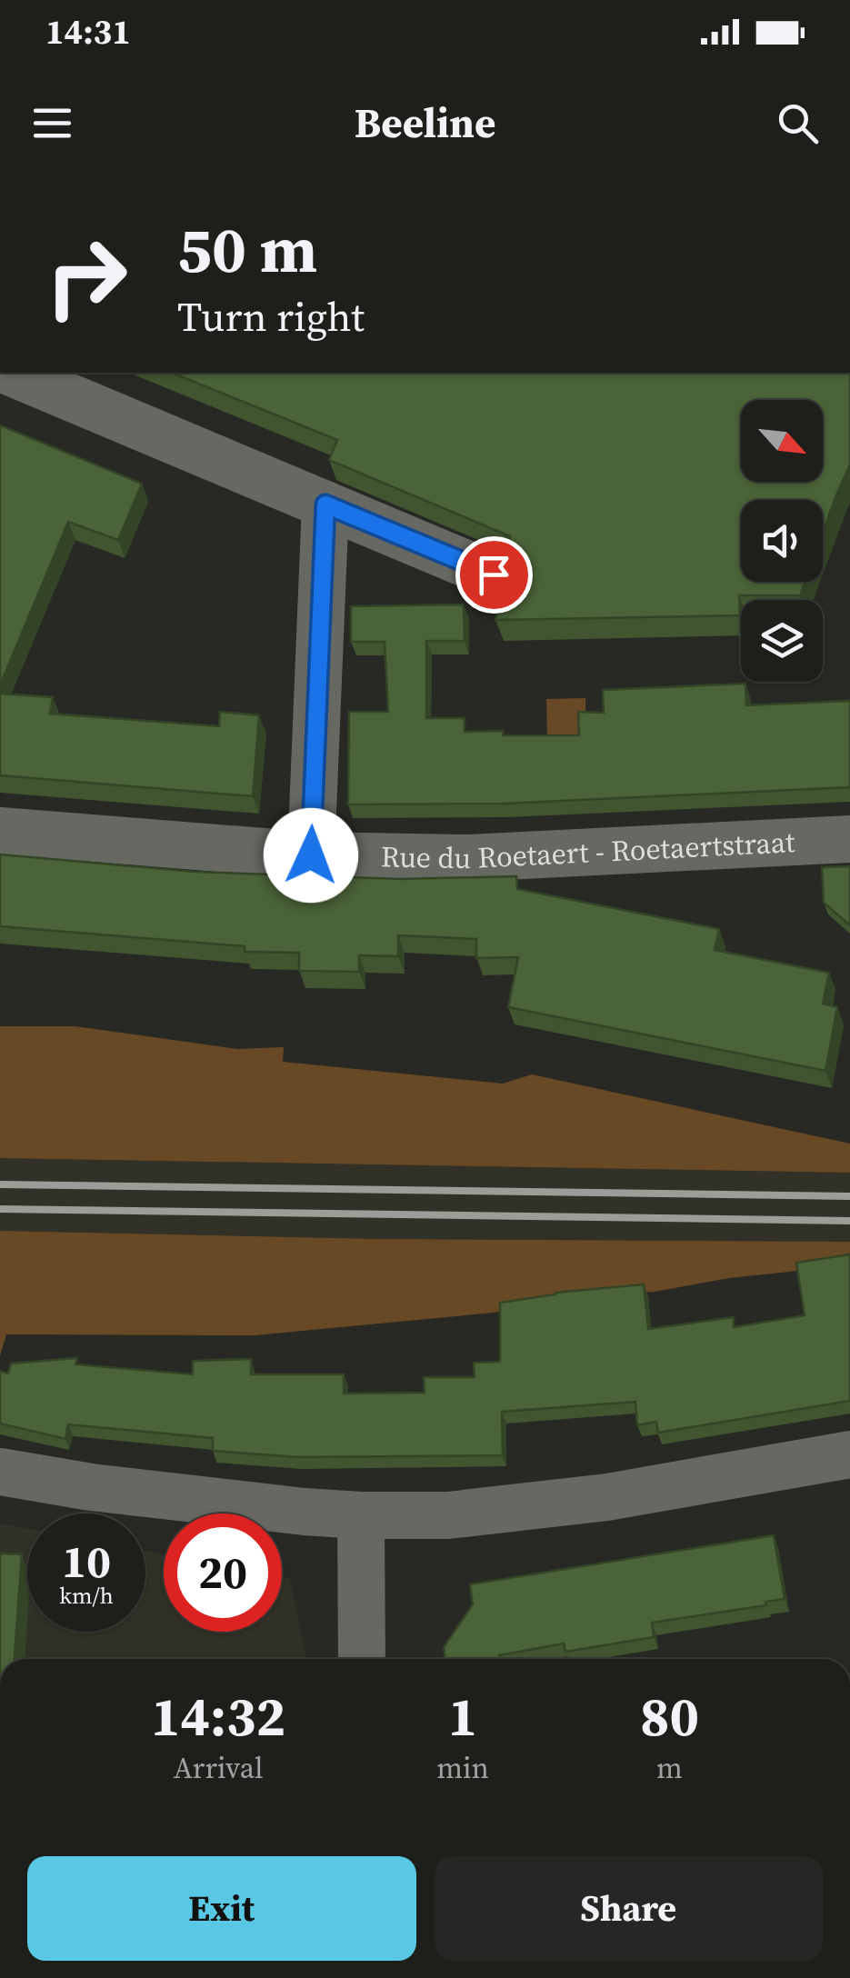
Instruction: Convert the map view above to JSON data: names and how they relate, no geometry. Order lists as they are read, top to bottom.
{
  "streets": {
    "street": ["Rue du Roetaert - Roetaertstraat"]
  },
  "north": "bottom right",
  "page": {
    "status": "14:31",
    "header": "Beeline",
    "turn": ["50 m", "Turn right"],
    "speed": "10 km/h",
    "limit": "20",
    "eta": [
      "14:32",
      "Arrival",
      "1",
      "min",
      "80",
      "m"
    ],
    "buttons": ["Exit", "Share"]
  }
}
